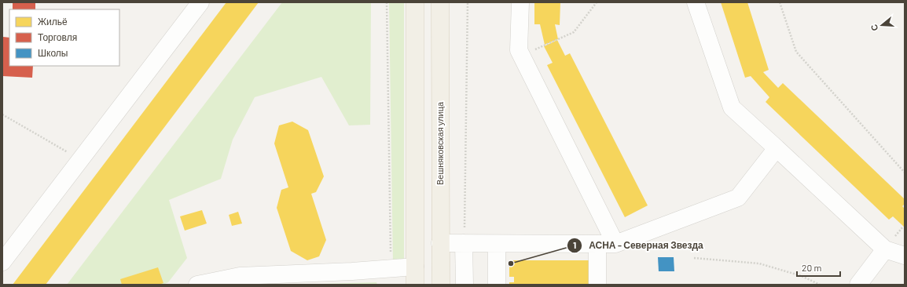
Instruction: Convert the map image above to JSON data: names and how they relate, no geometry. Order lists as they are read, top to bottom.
{
  "streets": {
    "main road": ["Вешняковская улица"]
  },
  "places": ["АСНА - Северная Звезда"],
  "legend": ["Жильё", "Торговля", "Школы"],
  "scale_bar": "20 m",
  "north": "left"
}
